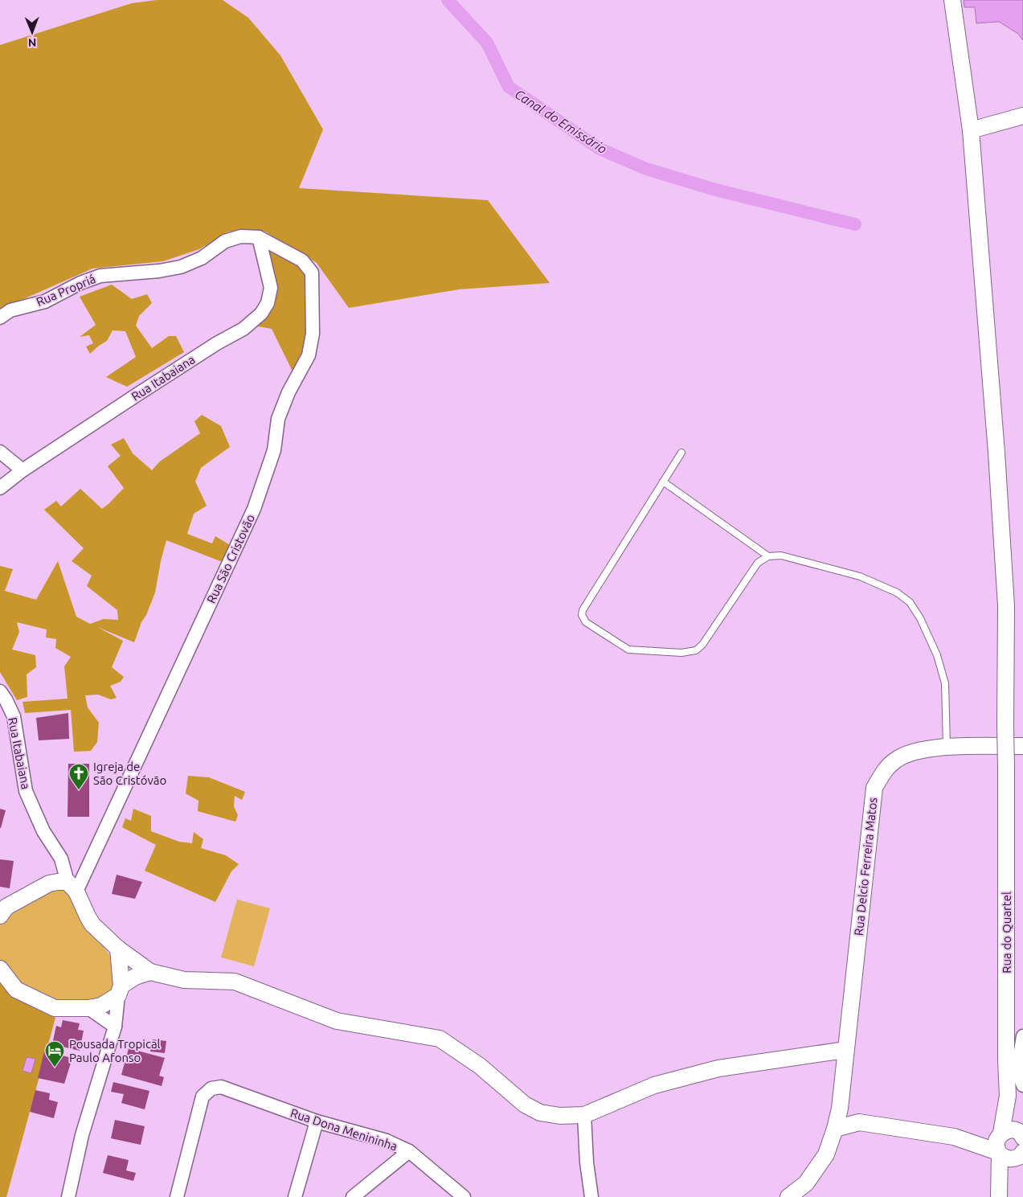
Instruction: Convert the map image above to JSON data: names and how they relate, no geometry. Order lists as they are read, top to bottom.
{
  "streets": {
    "street": [
      "Rua Propriá",
      "Rua Itabaiana",
      "Rua São Cristovão",
      "Rua Delcio Ferreira Matos",
      "Rua do Quartel",
      "Rua Dona Menininha"
    ]
  },
  "crossings": [
    ["Rua Propriá", "Rua Itabaiana"],
    ["Rua Propriá", "Rua São Cristovão"],
    ["Rua Itabaiana", "Rua São Cristovão"]
  ],
  "water": ["Canal do Emissário"],
  "places": {
    "church": ["Igreja de São Cristóvão"],
    "hotel": ["Pousada Tropical Paulo Afonso"]
  },
  "north": "bottom"
}
